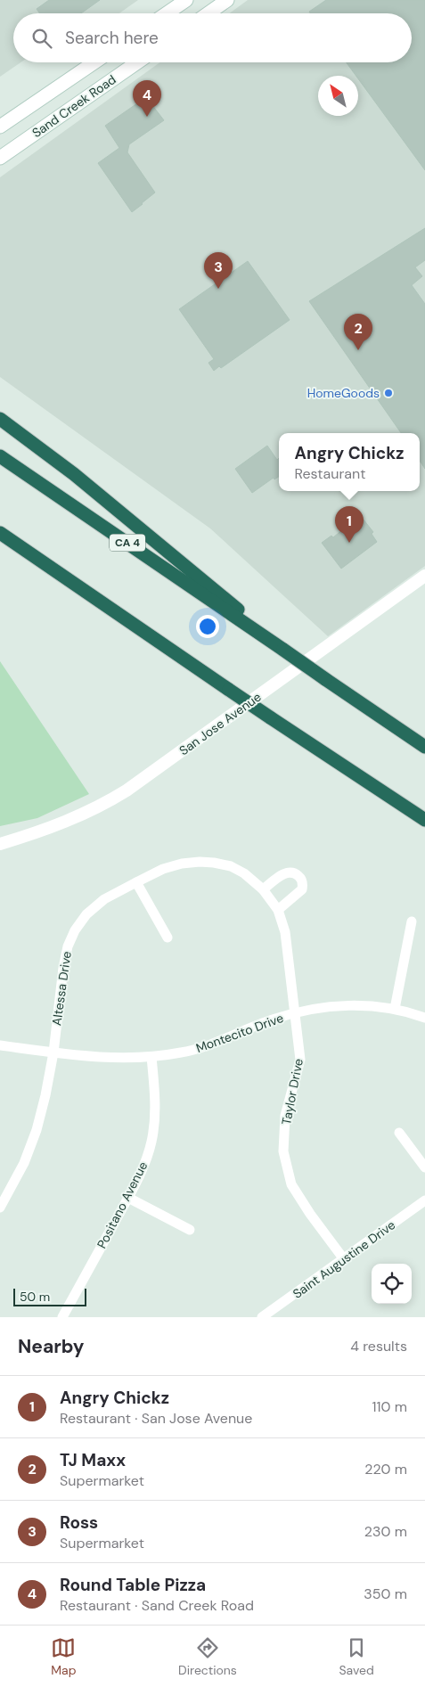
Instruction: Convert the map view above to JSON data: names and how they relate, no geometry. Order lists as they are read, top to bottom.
{
  "streets": {
    "highway": ["CA 4"],
    "main road": ["Sand Creek Road"],
    "street": [
      "San Jose Avenue",
      "Altessa Drive",
      "Montecito Drive",
      "Taylor Drive",
      "Positano Avenue",
      "Saint Augustine Drive"
    ]
  },
  "crossings": [
    ["Altessa Drive", "Montecito Drive"],
    ["Altessa Drive", "Taylor Drive"],
    ["Montecito Drive", "Taylor Drive"],
    ["Montecito Drive", "Positano Avenue"],
    ["Taylor Drive", "Saint Augustine Drive"]
  ],
  "places": ["HomeGoods"],
  "scale_bar": "50 m",
  "north": "top left",
  "page": {
    "search": "Search here",
    "pins": [
      "4",
      "3",
      "2",
      "1"
    ],
    "popup": ["Angry Chickz", "Restaurant"],
    "scale": "50 m",
    "heading": ["Nearby", "4 results"],
    "list": [
      {
        "mark": "1",
        "name": "Angry Chickz",
        "note": "Restaurant · San Jose Avenue",
        "value": "110 m"
      },
      {
        "mark": "2",
        "name": "TJ Maxx",
        "note": "Supermarket",
        "value": "220 m"
      },
      {
        "mark": "3",
        "name": "Ross",
        "note": "Supermarket",
        "value": "230 m"
      },
      {
        "mark": "4",
        "name": "Round Table Pizza",
        "note": "Restaurant · Sand Creek Road",
        "value": "350 m"
      }
    ],
    "nav": ["Map", "Directions", "Saved"]
  }
}
